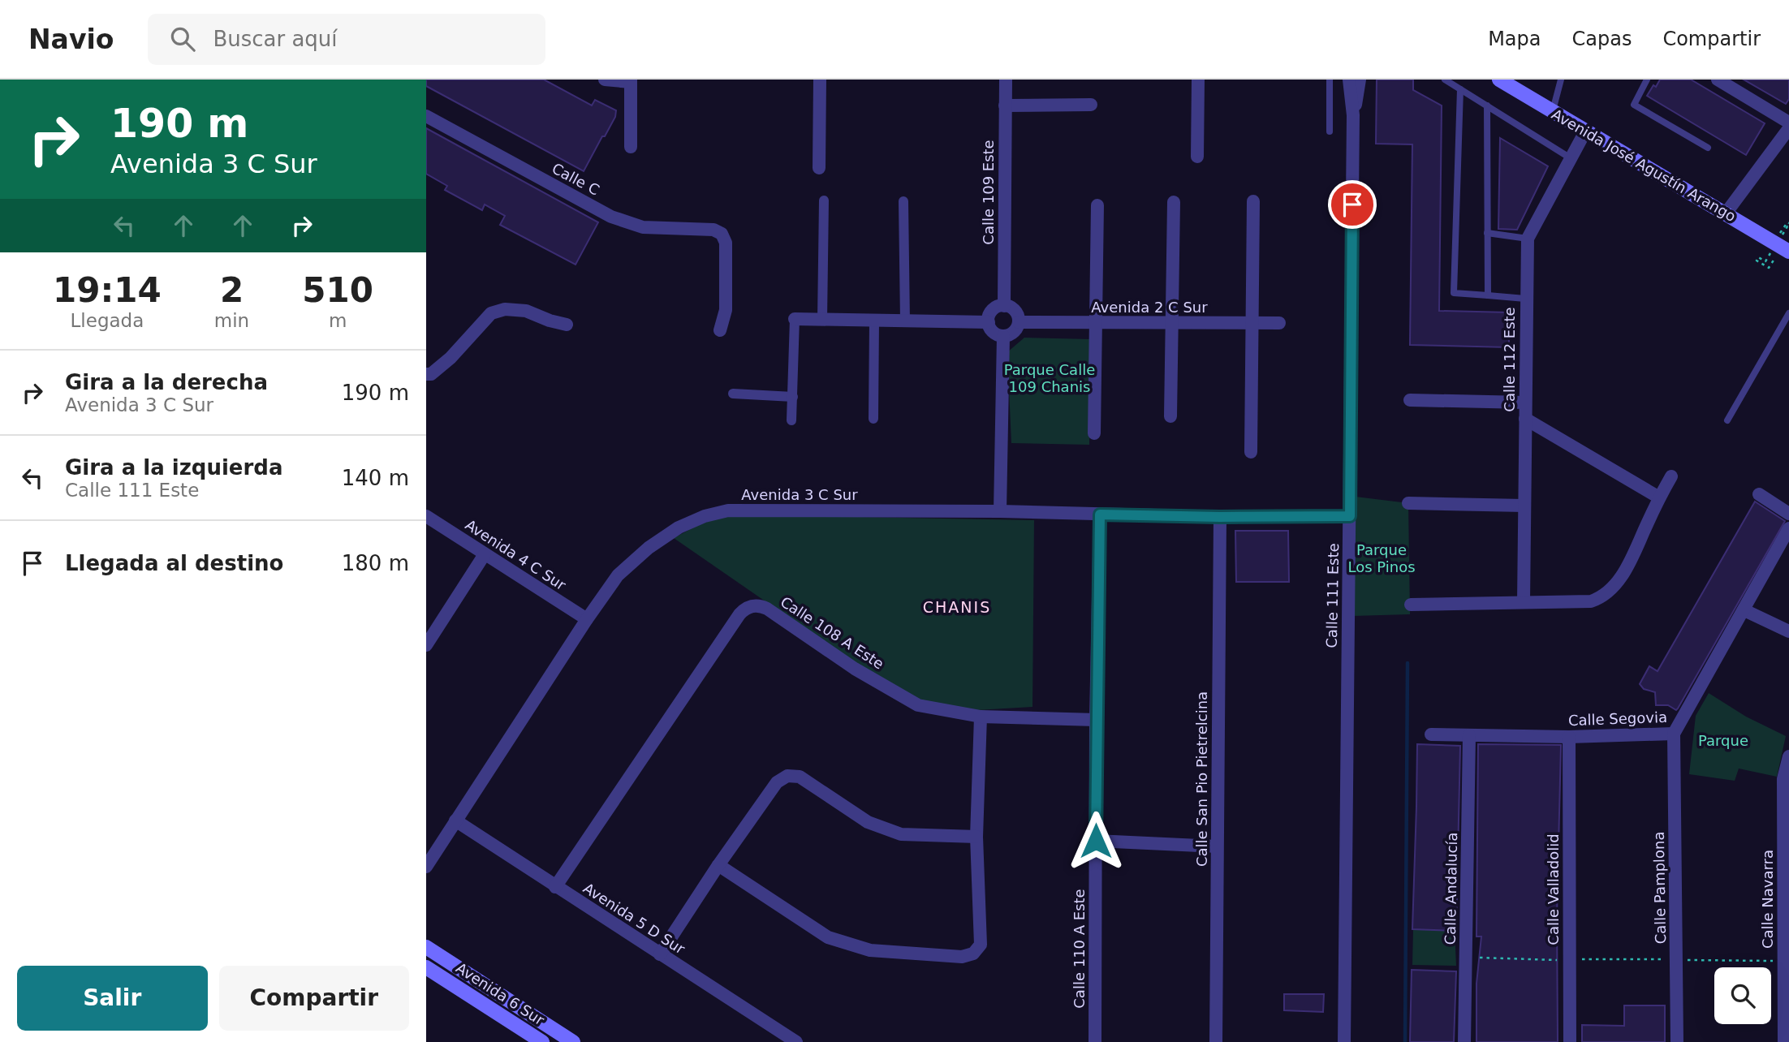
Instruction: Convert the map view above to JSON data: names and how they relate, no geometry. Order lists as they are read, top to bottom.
{
  "streets": {
    "main road": ["Avenida José Agustín Arango", "Avenida 6 Sur"],
    "street": [
      "Calle C",
      "Calle 109 Este",
      "Avenida 2 C Sur",
      "Calle 112 Este",
      "Avenida 3 C Sur",
      "Avenida 4 C Sur",
      "Calle 111 Este",
      "Calle 108 A Este",
      "Calle Segovia",
      "Calle San Pio Pietrelcina",
      "Calle Pamplona",
      "Calle Andalucía",
      "Calle Valladolid",
      "Calle Navarra",
      "Avenida 5 D Sur",
      "Calle 110 A Este"
    ]
  },
  "crossings": [
    ["Avenida José Agustín Arango", "Calle 112 Este"],
    ["Calle 109 Este", "Avenida 2 C Sur"],
    ["Avenida 3 C Sur", "Avenida 4 C Sur"],
    ["Avenida 3 C Sur", "Calle 111 Este"],
    ["Avenida 3 C Sur", "Calle San Pio Pietrelcina"],
    ["Avenida 3 C Sur", "Avenida 5 D Sur"],
    ["Avenida 3 C Sur", "Calle 110 A Este"],
    ["Calle 108 A Este", "Avenida 5 D Sur"],
    ["Calle 108 A Este", "Calle 110 A Este"],
    ["Calle Segovia", "Calle Pamplona"],
    ["Calle Segovia", "Calle Andalucía"],
    ["Calle Segovia", "Calle Valladolid"]
  ],
  "districts": ["CHANIS"],
  "parks": ["Parque Calle 109 Chanis", "Parque Los Pinos", "Parque"],
  "page": {
    "header": "Navio",
    "search": "Buscar aquí",
    "nav": ["Mapa", "Capas", "Compartir"],
    "turn": ["190 m", "Avenida 3 C Sur"],
    "eta": [
      "19:14",
      "Llegada",
      "2",
      "min",
      "510",
      "m"
    ],
    "list": [
      {
        "name": "Gira a la derecha",
        "note": "Avenida 3 C Sur",
        "value": "190 m"
      },
      {
        "name": "Gira a la izquierda",
        "note": "Calle 111 Este",
        "value": "140 m"
      },
      {
        "name": "Llegada al destino",
        "value": "180 m"
      }
    ],
    "buttons": ["Salir", "Compartir"]
  }
}
